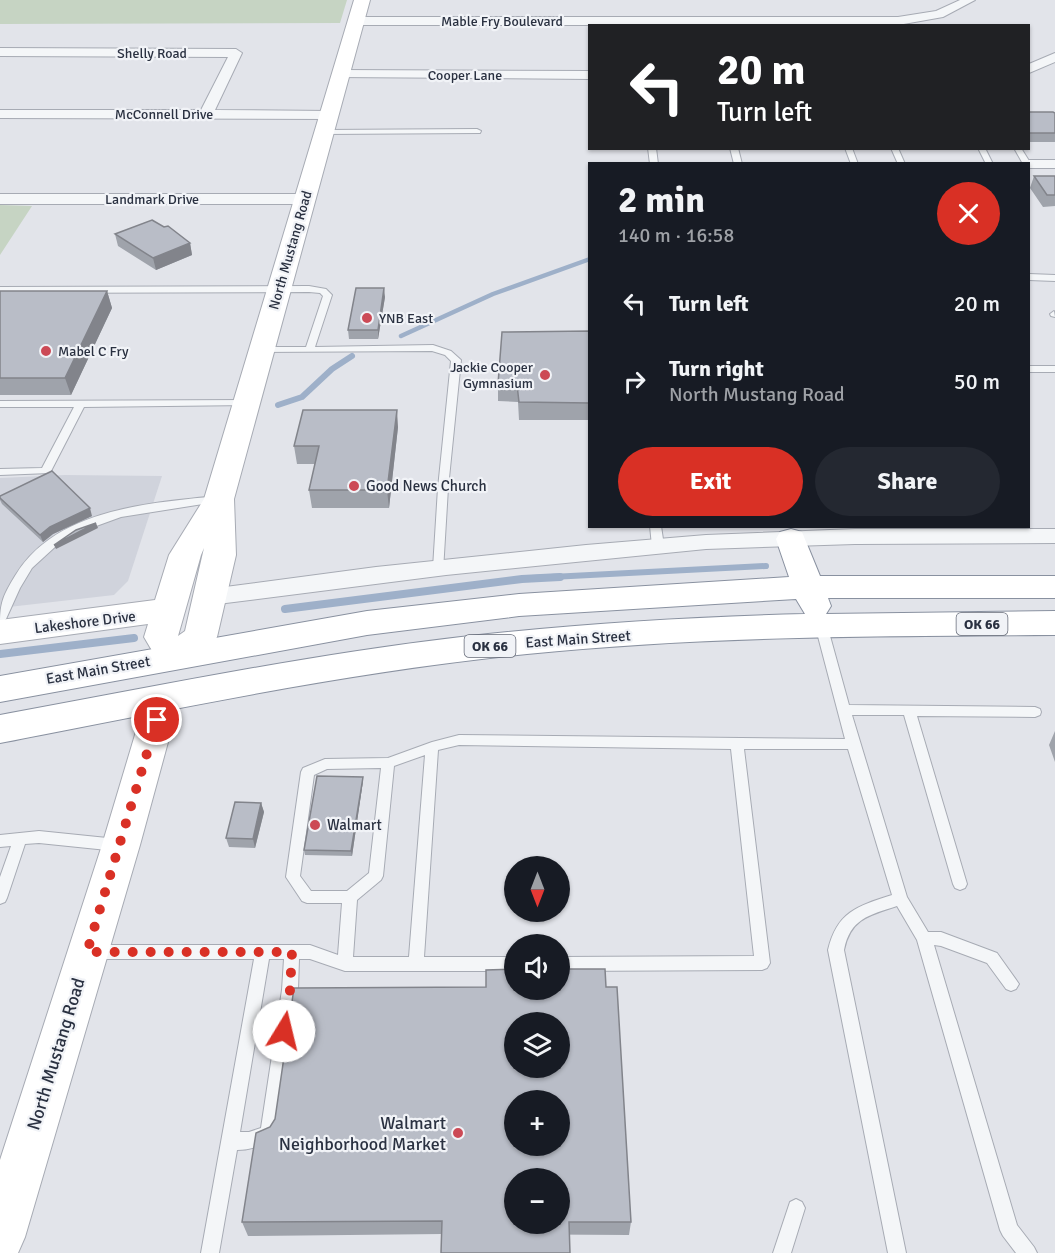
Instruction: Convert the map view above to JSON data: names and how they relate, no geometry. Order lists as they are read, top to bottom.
{
  "streets": {
    "main road": [
      "North Mustang Road",
      "Lakeshore Drive",
      "OK 66",
      "East Main Street"
    ],
    "street": [
      "Mable Fry Boulevard",
      "Shelly Road",
      "Cooper Lane",
      "McConnell Drive",
      "Landmark Drive"
    ]
  },
  "crossings": [
    ["Mable Fry Boulevard", "North Mustang Road"],
    ["Shelly Road", "McConnell Drive"],
    ["Cooper Lane", "North Mustang Road"],
    ["McConnell Drive", "North Mustang Road"],
    ["Landmark Drive", "North Mustang Road"],
    ["North Mustang Road", "Lakeshore Drive"],
    ["North Mustang Road", "East Main Street"]
  ],
  "places": [
    "YNB East",
    "Mabel C Fry",
    "Jackie Cooper Gymnasium",
    "Good News Church",
    "Walmart",
    "Walmart Neighborhood Market"
  ],
  "north": "bottom",
  "page": {
    "turn": ["20 m", "Turn left"],
    "heading": ["2 min", "140 m · 16:58"],
    "list": [
      {
        "name": "Turn left",
        "value": "20 m"
      },
      {
        "name": "Turn right",
        "note": "North Mustang Road",
        "value": "50 m"
      }
    ],
    "buttons": ["Exit", "Share"],
    "map_buttons": ["+", "−"]
  }
}
